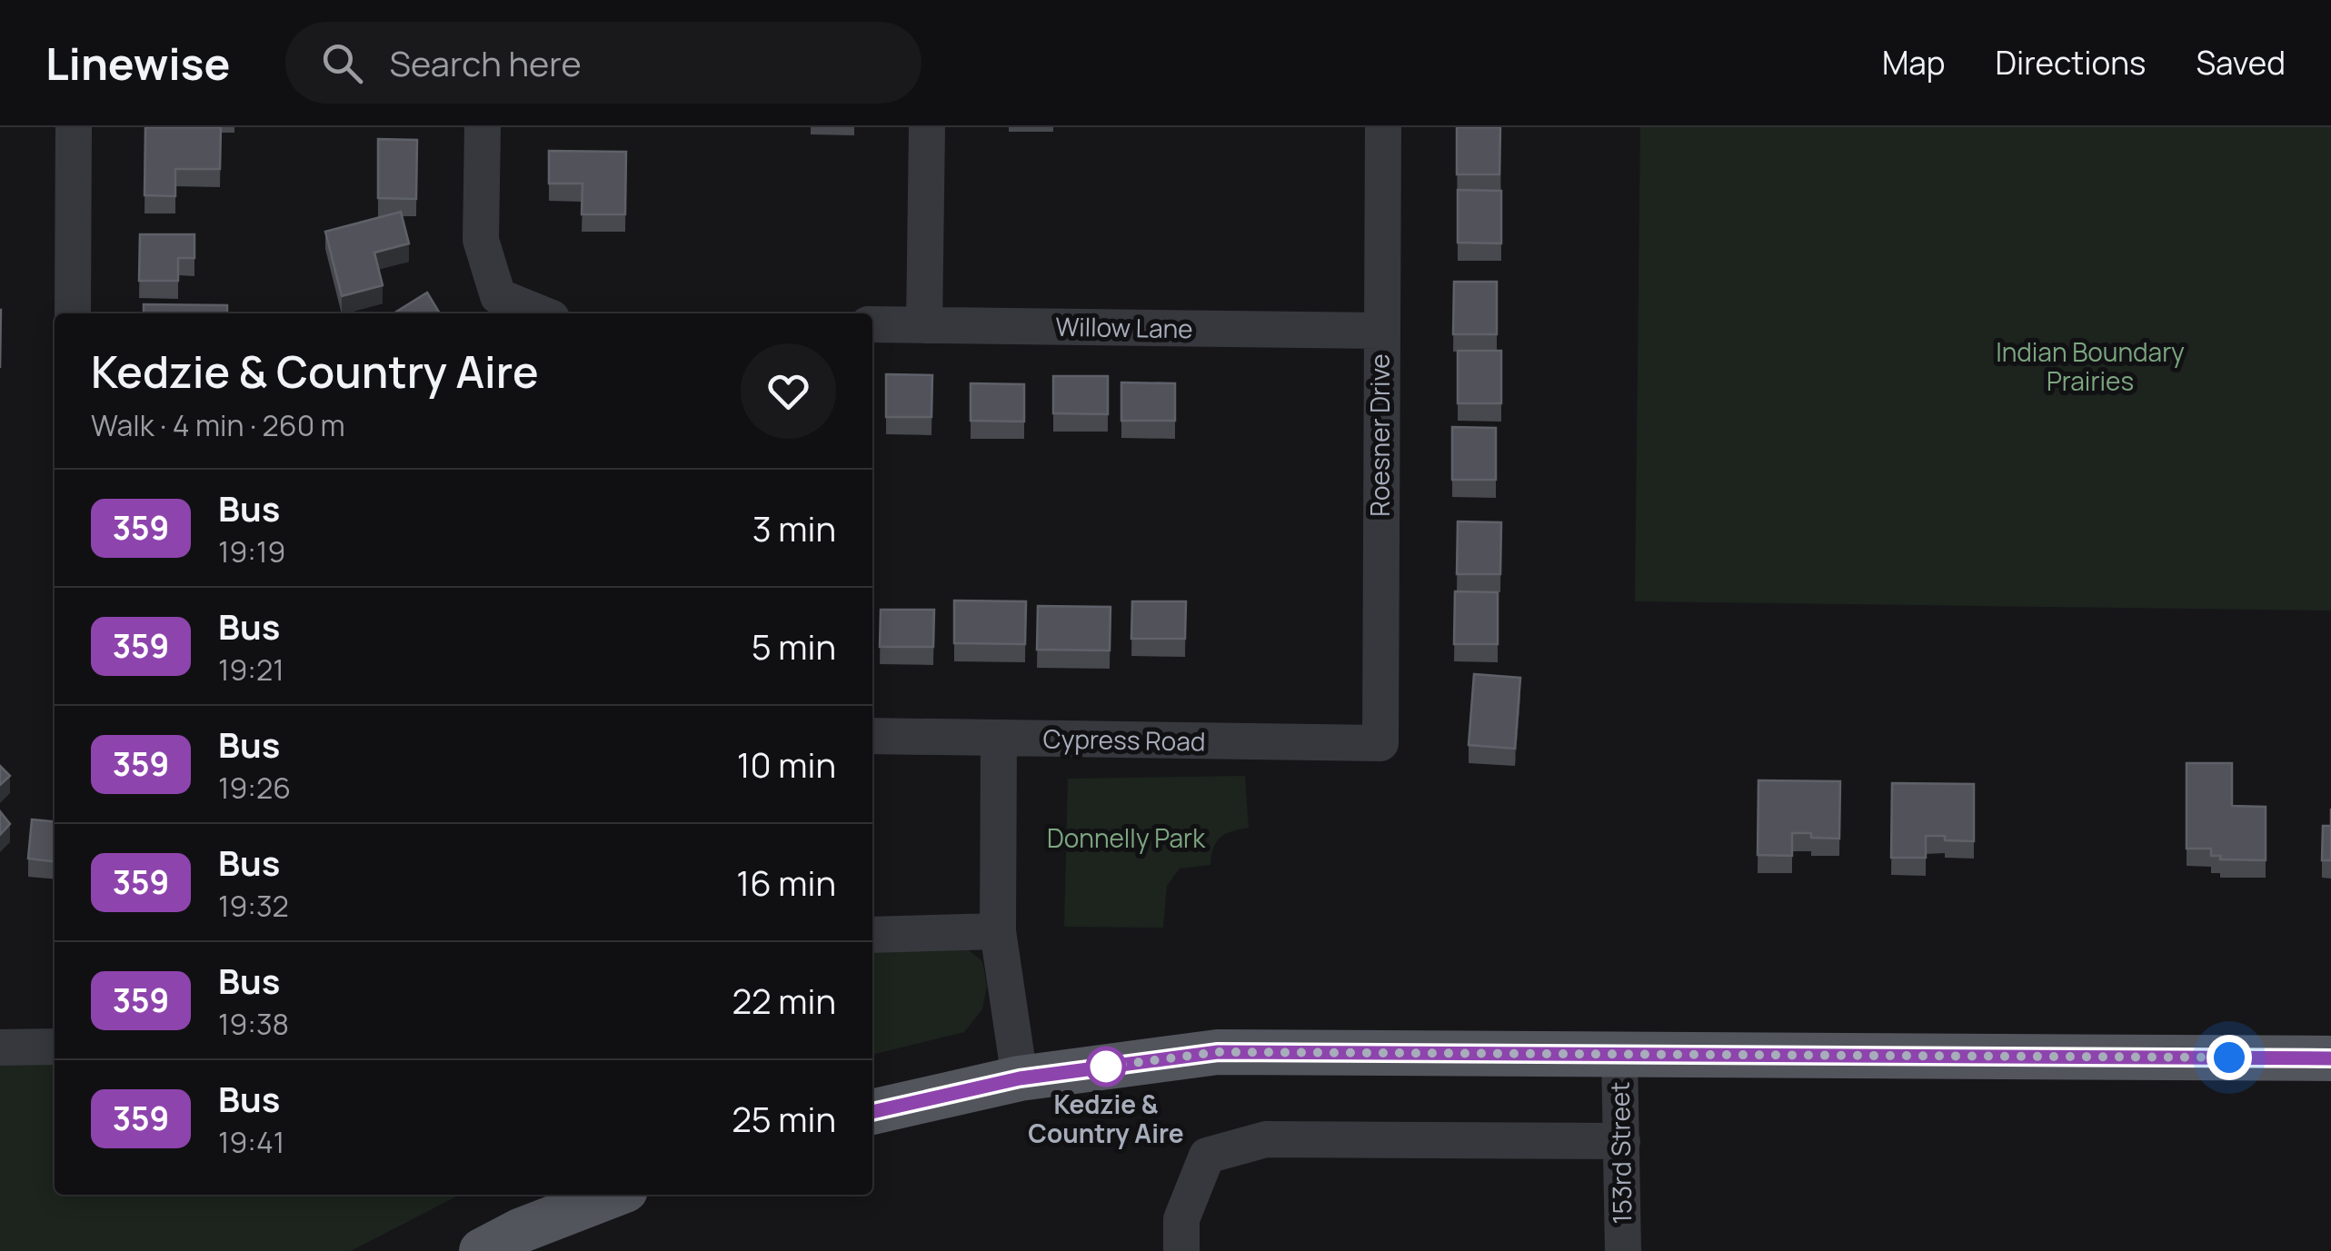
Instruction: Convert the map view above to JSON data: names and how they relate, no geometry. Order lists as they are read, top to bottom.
{
  "streets": {
    "street": [
      "Willow Lane",
      "Roesner Drive",
      "Cypress Road",
      "153rd Street"
    ]
  },
  "crossings": [
    ["Willow Lane", "Roesner Drive"],
    ["Roesner Drive", "Cypress Road"]
  ],
  "parks": ["Indian Boundary Prairies", "Donnelly Park"],
  "places": ["Kedzie & Country Aire"],
  "lines": ["bus line 359"],
  "page": {
    "header": "Linewise",
    "search": "Search here",
    "nav": ["Map", "Directions", "Saved"],
    "heading": ["Kedzie & Country Aire", "Walk · 4 min · 260 m"],
    "list": [
      {
        "mark": "359",
        "name": "Bus",
        "note": "19:19",
        "value": "3 min"
      },
      {
        "mark": "359",
        "name": "Bus",
        "note": "19:21",
        "value": "5 min"
      },
      {
        "mark": "359",
        "name": "Bus",
        "note": "19:26",
        "value": "10 min"
      },
      {
        "mark": "359",
        "name": "Bus",
        "note": "19:32",
        "value": "16 min"
      },
      {
        "mark": "359",
        "name": "Bus",
        "note": "19:38",
        "value": "22 min"
      },
      {
        "mark": "359",
        "name": "Bus",
        "note": "19:41",
        "value": "25 min"
      }
    ]
  }
}
